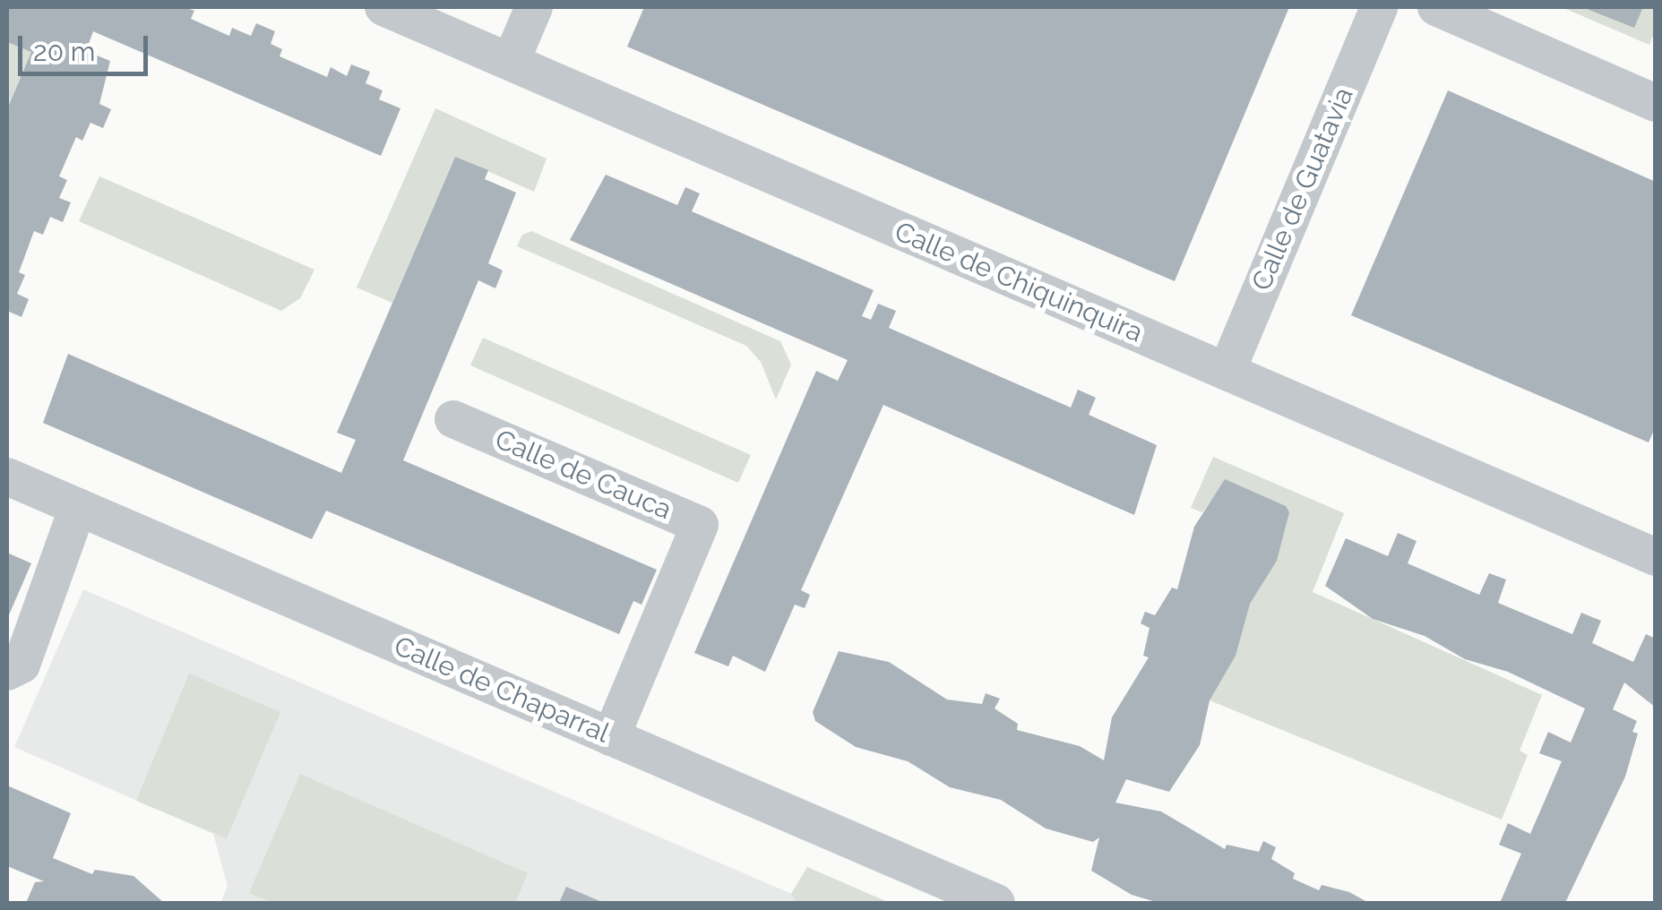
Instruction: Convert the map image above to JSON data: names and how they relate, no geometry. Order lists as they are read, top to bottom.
{
  "streets": {
    "street": [
      "Calle de Guatavia",
      "Calle de Chiquinquira",
      "Calle de Cauca",
      "Calle de Chaparral"
    ]
  },
  "crossings": [
    ["Calle de Guatavia", "Calle de Chiquinquira"],
    ["Calle de Cauca", "Calle de Chaparral"]
  ],
  "scale_bar": "20 m"
}
